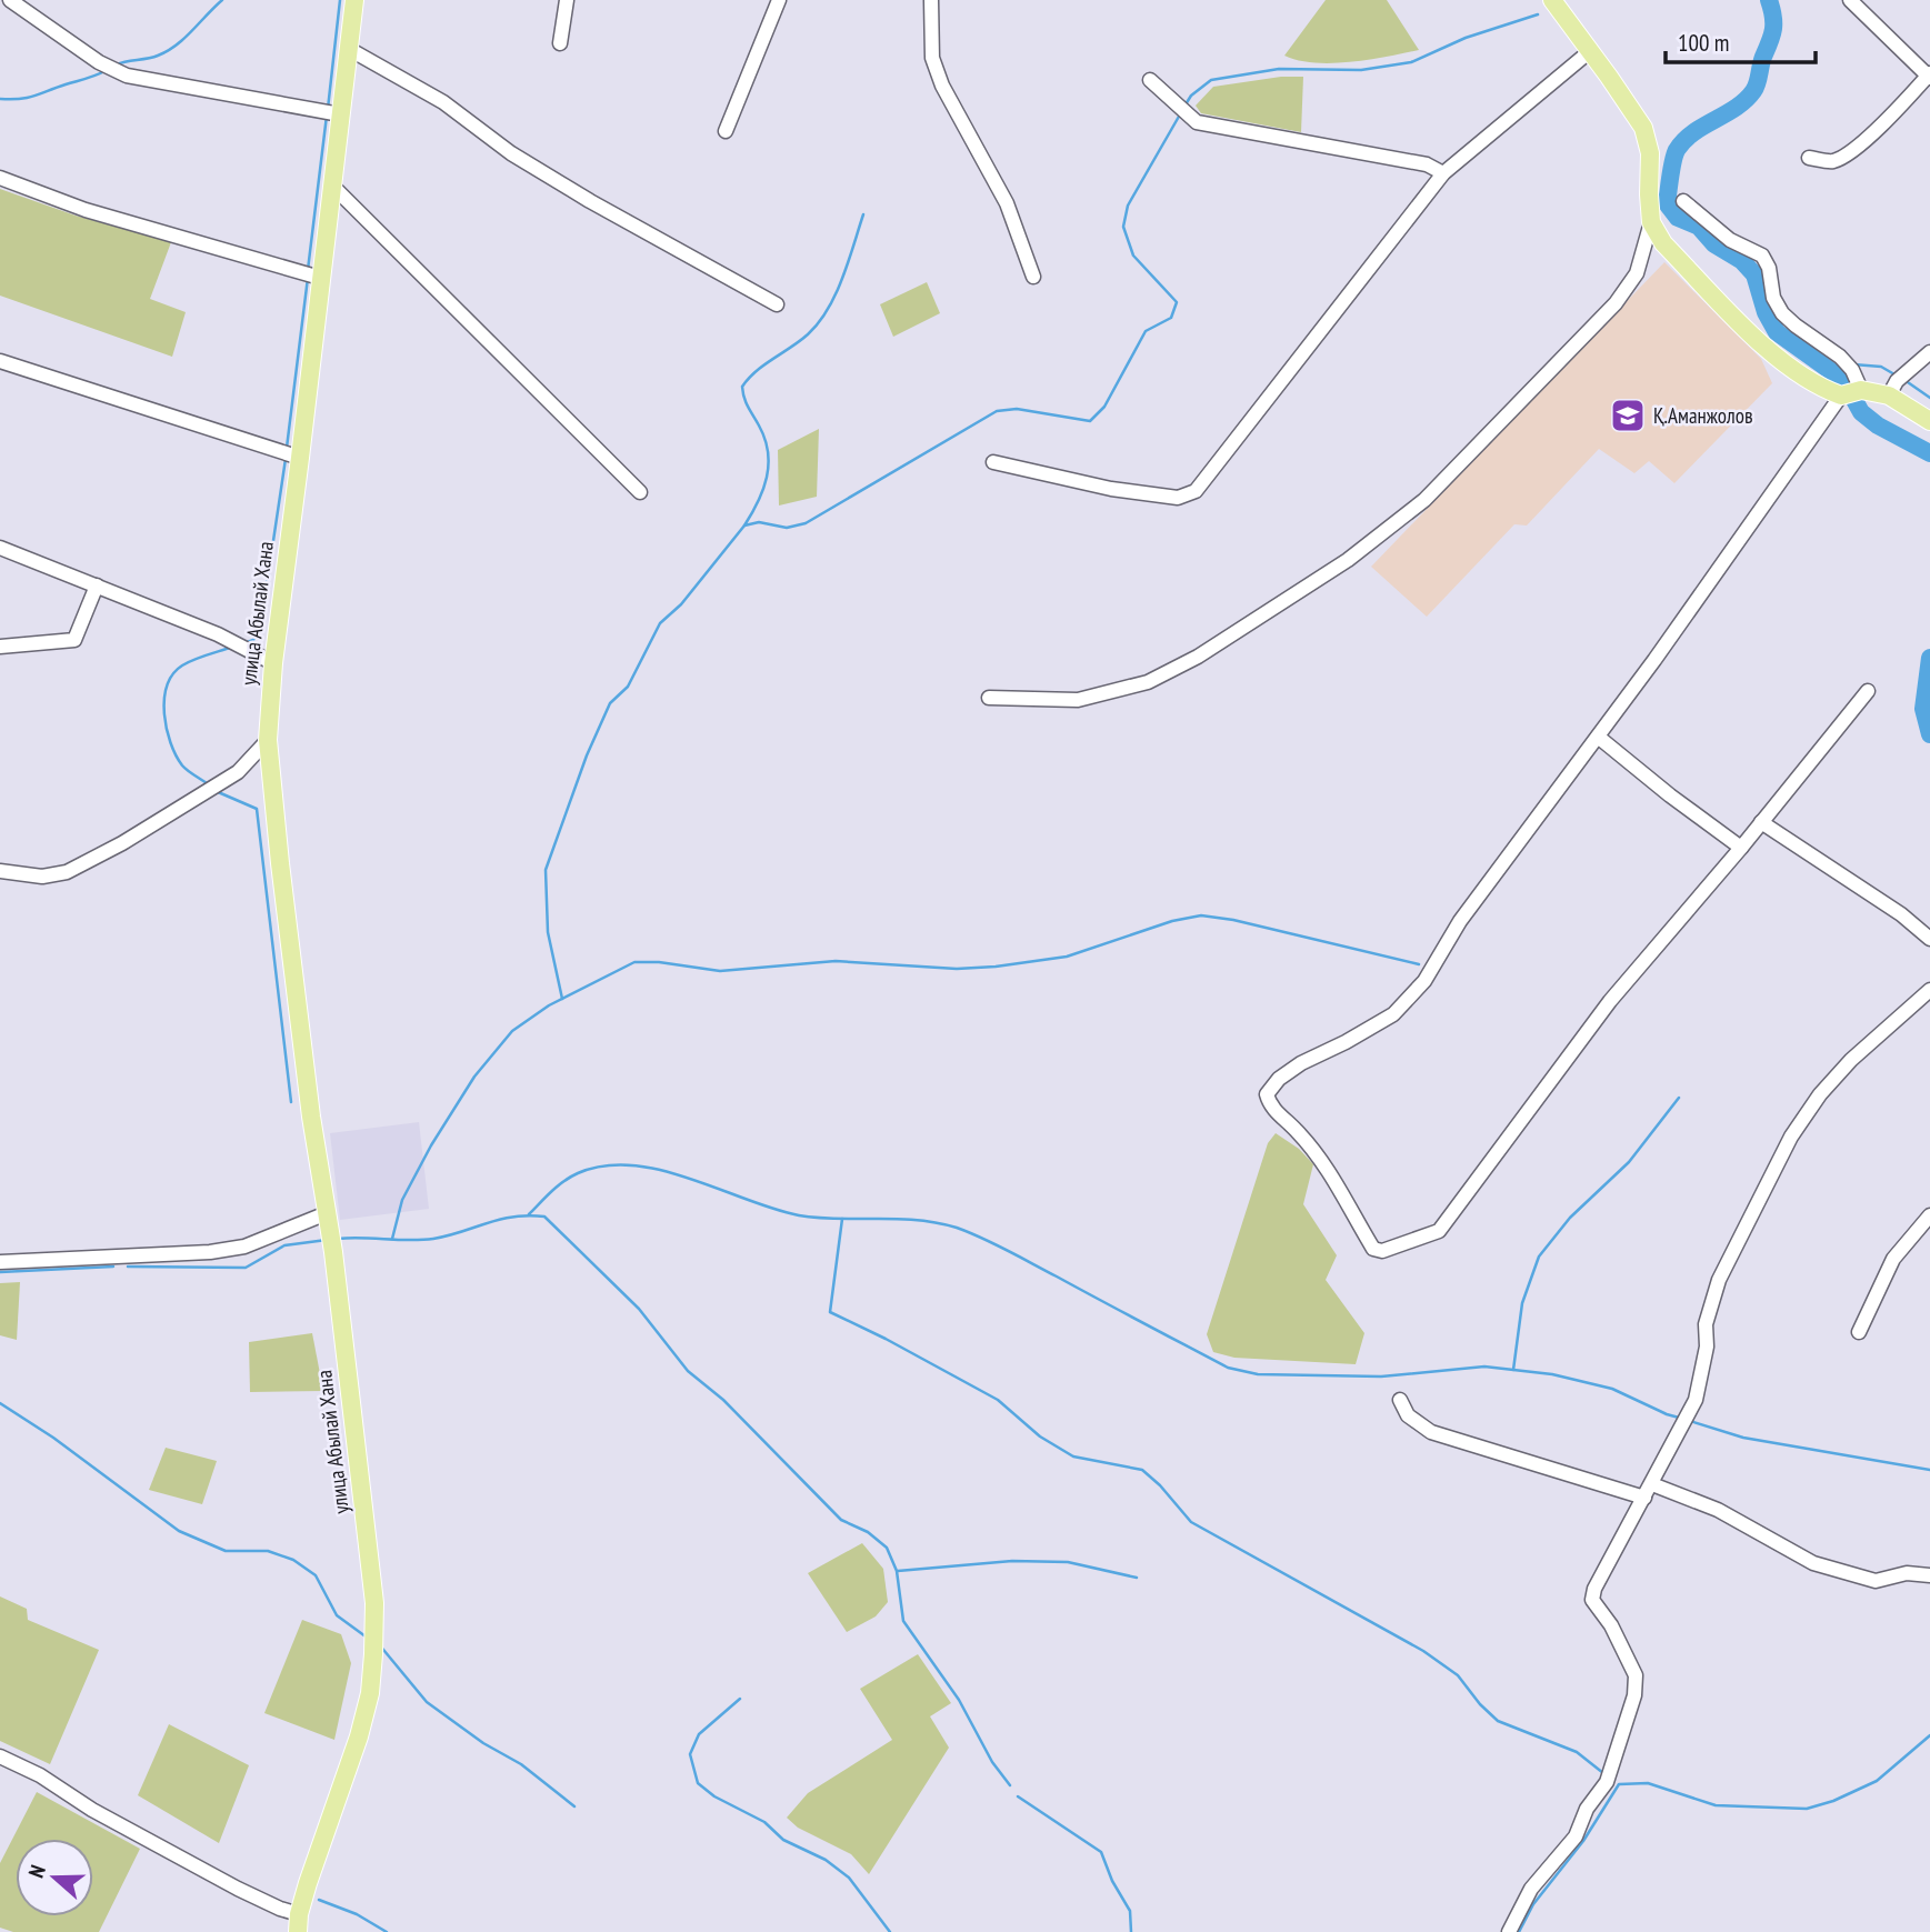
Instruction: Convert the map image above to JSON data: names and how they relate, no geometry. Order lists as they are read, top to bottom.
{
  "streets": {
    "main road": ["улица Абылай Хана"]
  },
  "places": {
    "school or university": ["Қ.Аманжолов"]
  },
  "scale_bar": "100 m",
  "north": "left"
}
